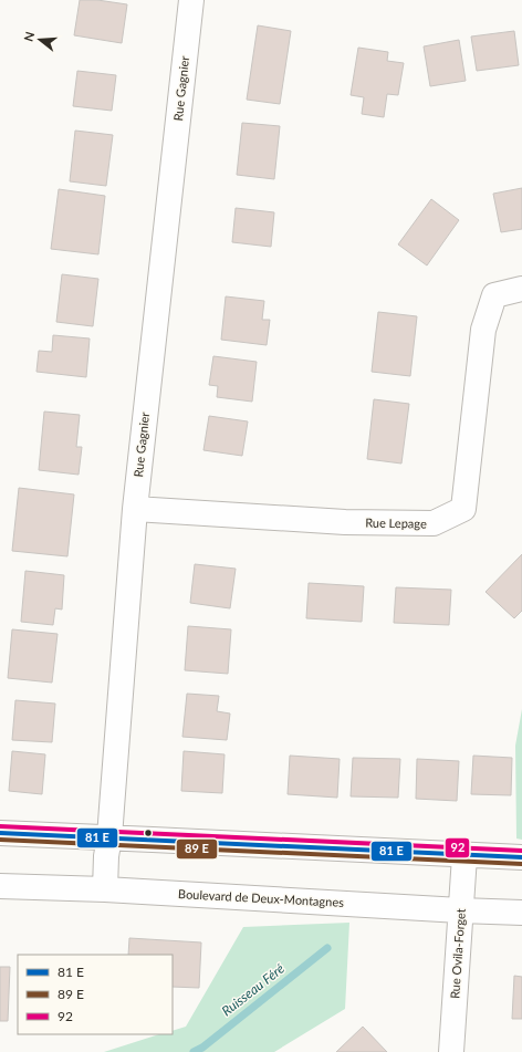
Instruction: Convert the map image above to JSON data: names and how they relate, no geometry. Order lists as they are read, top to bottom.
{
  "streets": {
    "street": [
      "Rue Gagnier",
      "Rue Lepage",
      "Boulevard de Deux-Montagnes",
      "Rue Ovila-Forget"
    ]
  },
  "crossings": [
    ["Rue Gagnier", "Rue Lepage"],
    ["Rue Gagnier", "Boulevard de Deux-Montagnes"],
    ["Boulevard de Deux-Montagnes", "Rue Ovila-Forget"]
  ],
  "water": ["Ruisseau Féré"],
  "lines": ["transit line 92"],
  "legend": ["81 E", "89 E", "92"],
  "north": "left"
}
